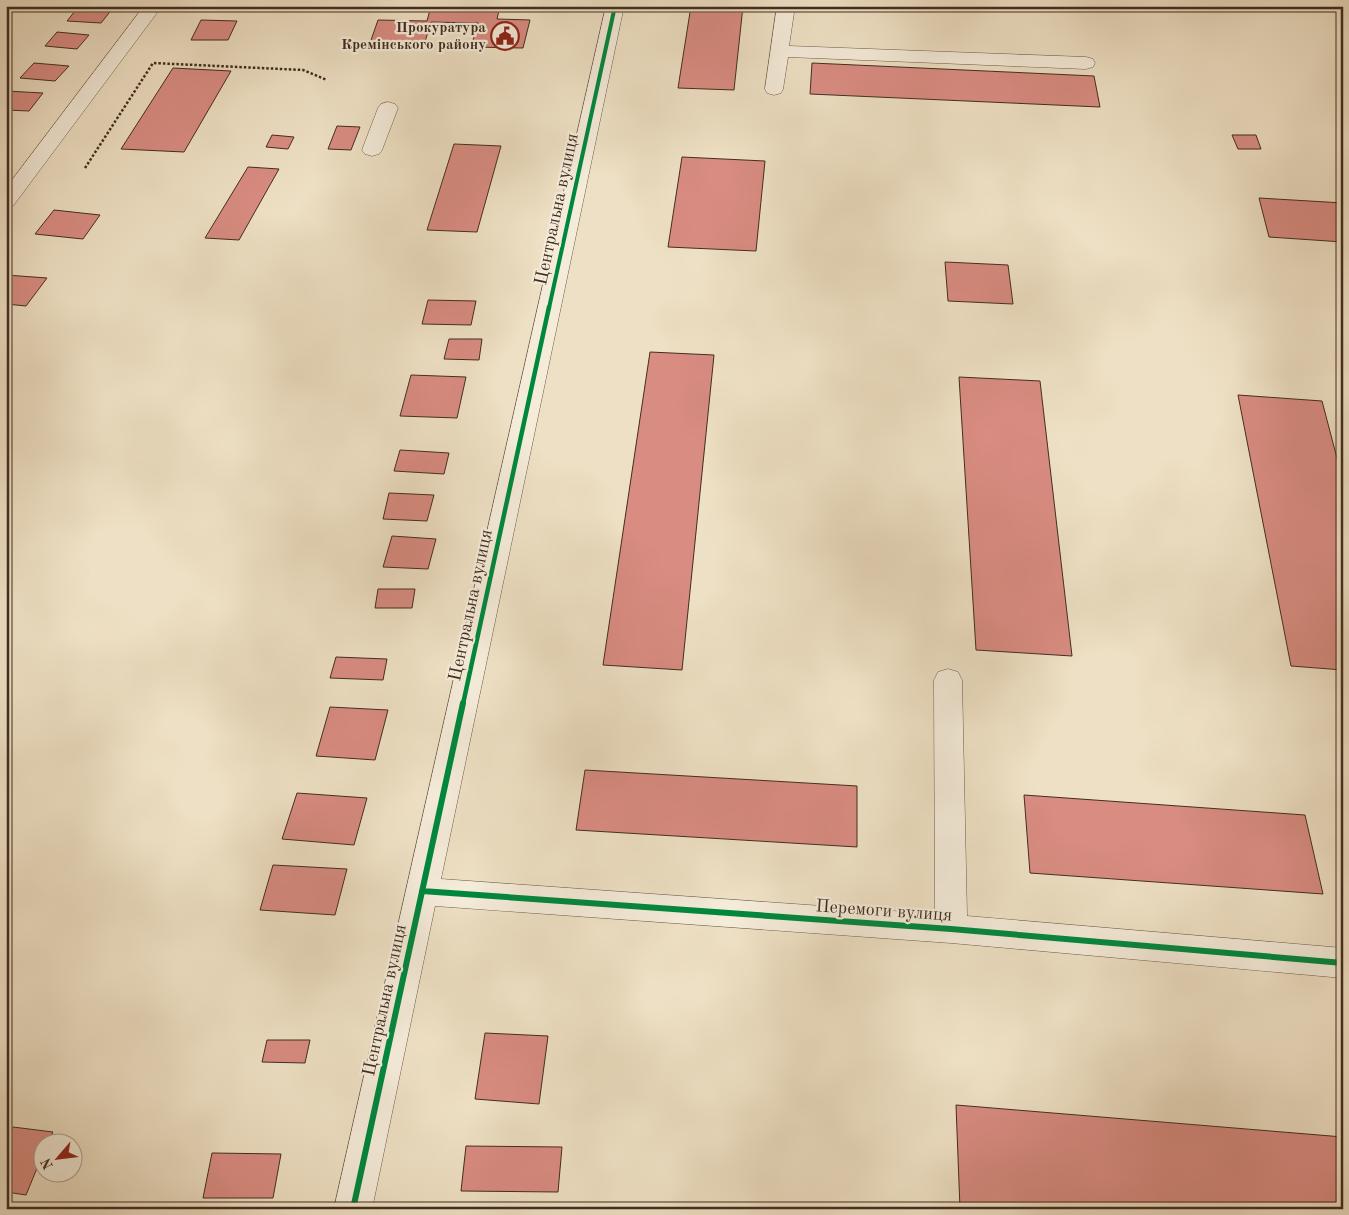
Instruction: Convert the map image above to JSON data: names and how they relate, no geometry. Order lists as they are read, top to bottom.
{
  "streets": {
    "street": ["Центральна вулиця", "Перемоги вулиця"]
  },
  "crossings": [
    ["Центральна вулиця", "Перемоги вулиця"]
  ],
  "places": {
    "public building": ["Прокуратура Кремінського району"]
  },
  "north": "bottom left"
}
